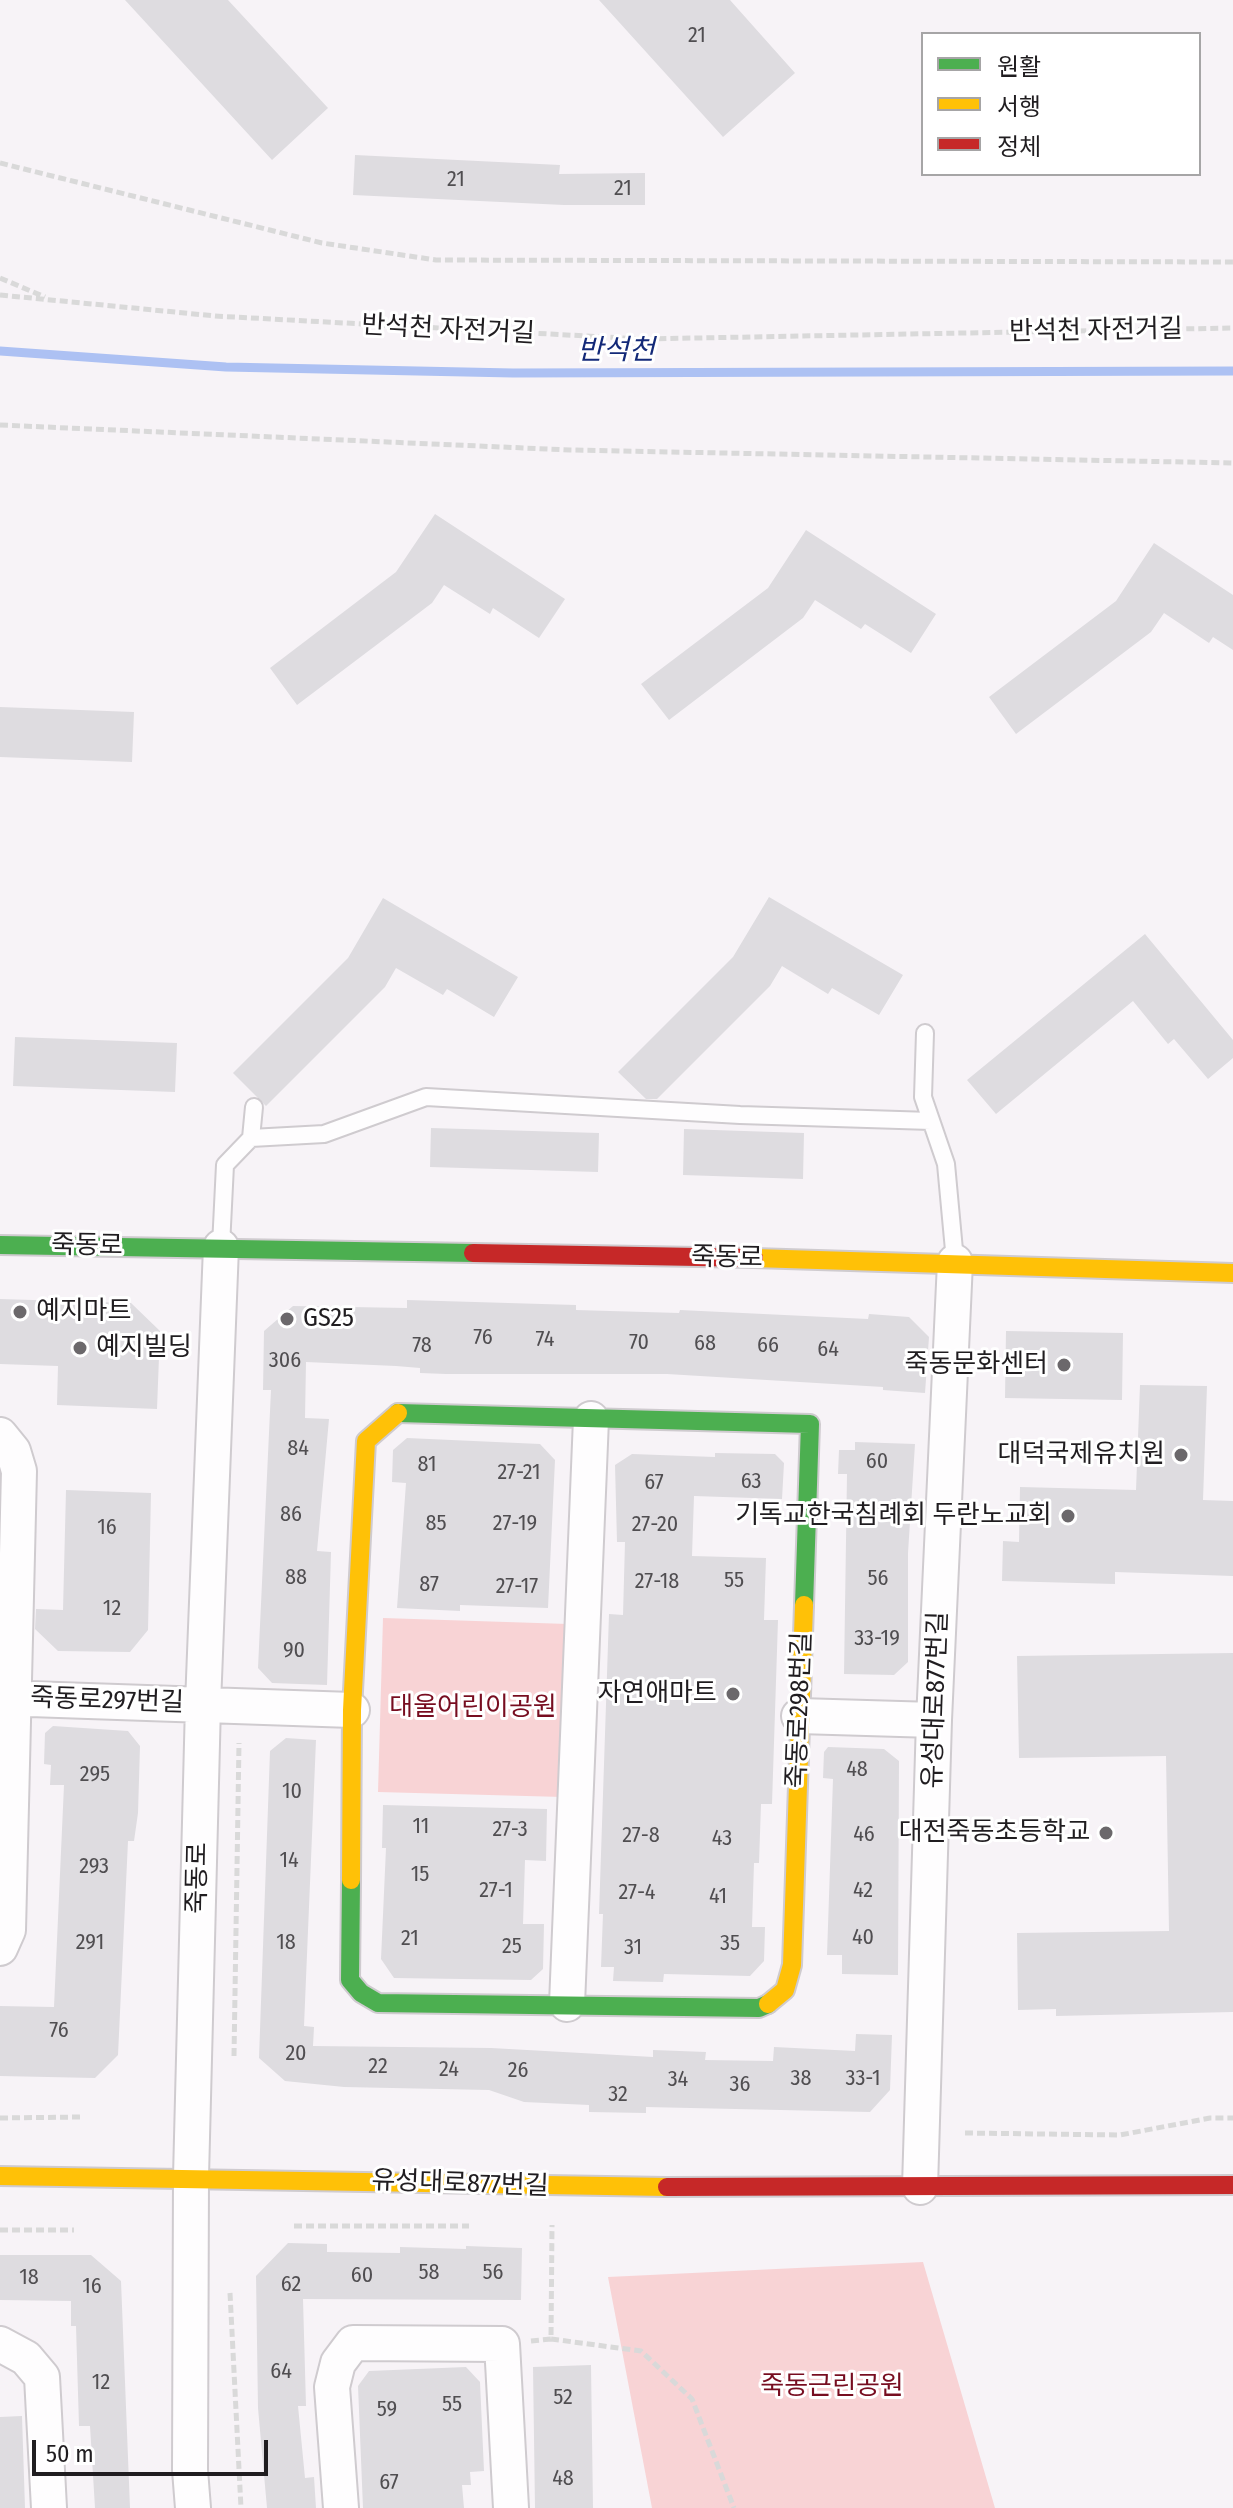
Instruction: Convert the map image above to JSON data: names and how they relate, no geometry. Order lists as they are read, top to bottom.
{
  "streets": {
    "street": [
      "죽동로",
      "유성대로877번길",
      "죽동로297번길",
      "죽동로298번길"
    ],
    "path": ["반석천 자전거길"]
  },
  "crossings": [
    ["죽동로", "유성대로877번길"],
    ["죽동로", "죽동로297번길"]
  ],
  "water": ["반석천"],
  "parks": ["대울어린이공원", "죽동근린공원"],
  "places": [
    "예지마트",
    "GS25",
    "예지빌딩",
    "죽동문화센터",
    "대덕국제유치원",
    "기독교한국침례회 두란노교회",
    "자연애마트",
    "대전죽동초등학교"
  ],
  "house_numbers": [
    "21",
    "21",
    "21",
    "76",
    "74",
    "70",
    "68",
    "78",
    "66",
    "64",
    "306",
    "84",
    "60",
    "81",
    "27-21",
    "63",
    "67",
    "86",
    "85",
    "27-19",
    "27-20",
    "16",
    "88",
    "56",
    "55",
    "27-18",
    "87",
    "27-17",
    "12",
    "33-19",
    "90",
    "48",
    "295",
    "10",
    "11",
    "27-3",
    "46",
    "27-8",
    "43",
    "14",
    "293",
    "15",
    "27-1",
    "42",
    "27-4",
    "41",
    "40",
    "21",
    "291",
    "18",
    "35",
    "25",
    "31",
    "76",
    "20",
    "22",
    "24",
    "26",
    "38",
    "33-1",
    "34",
    "36",
    "32",
    "58",
    "56",
    "60",
    "18",
    "62",
    "16",
    "64",
    "12",
    "52",
    "55",
    "59",
    "48",
    "67"
  ],
  "legend": ["원활", "서행", "정체"],
  "scale_bar": "50 m"
}
